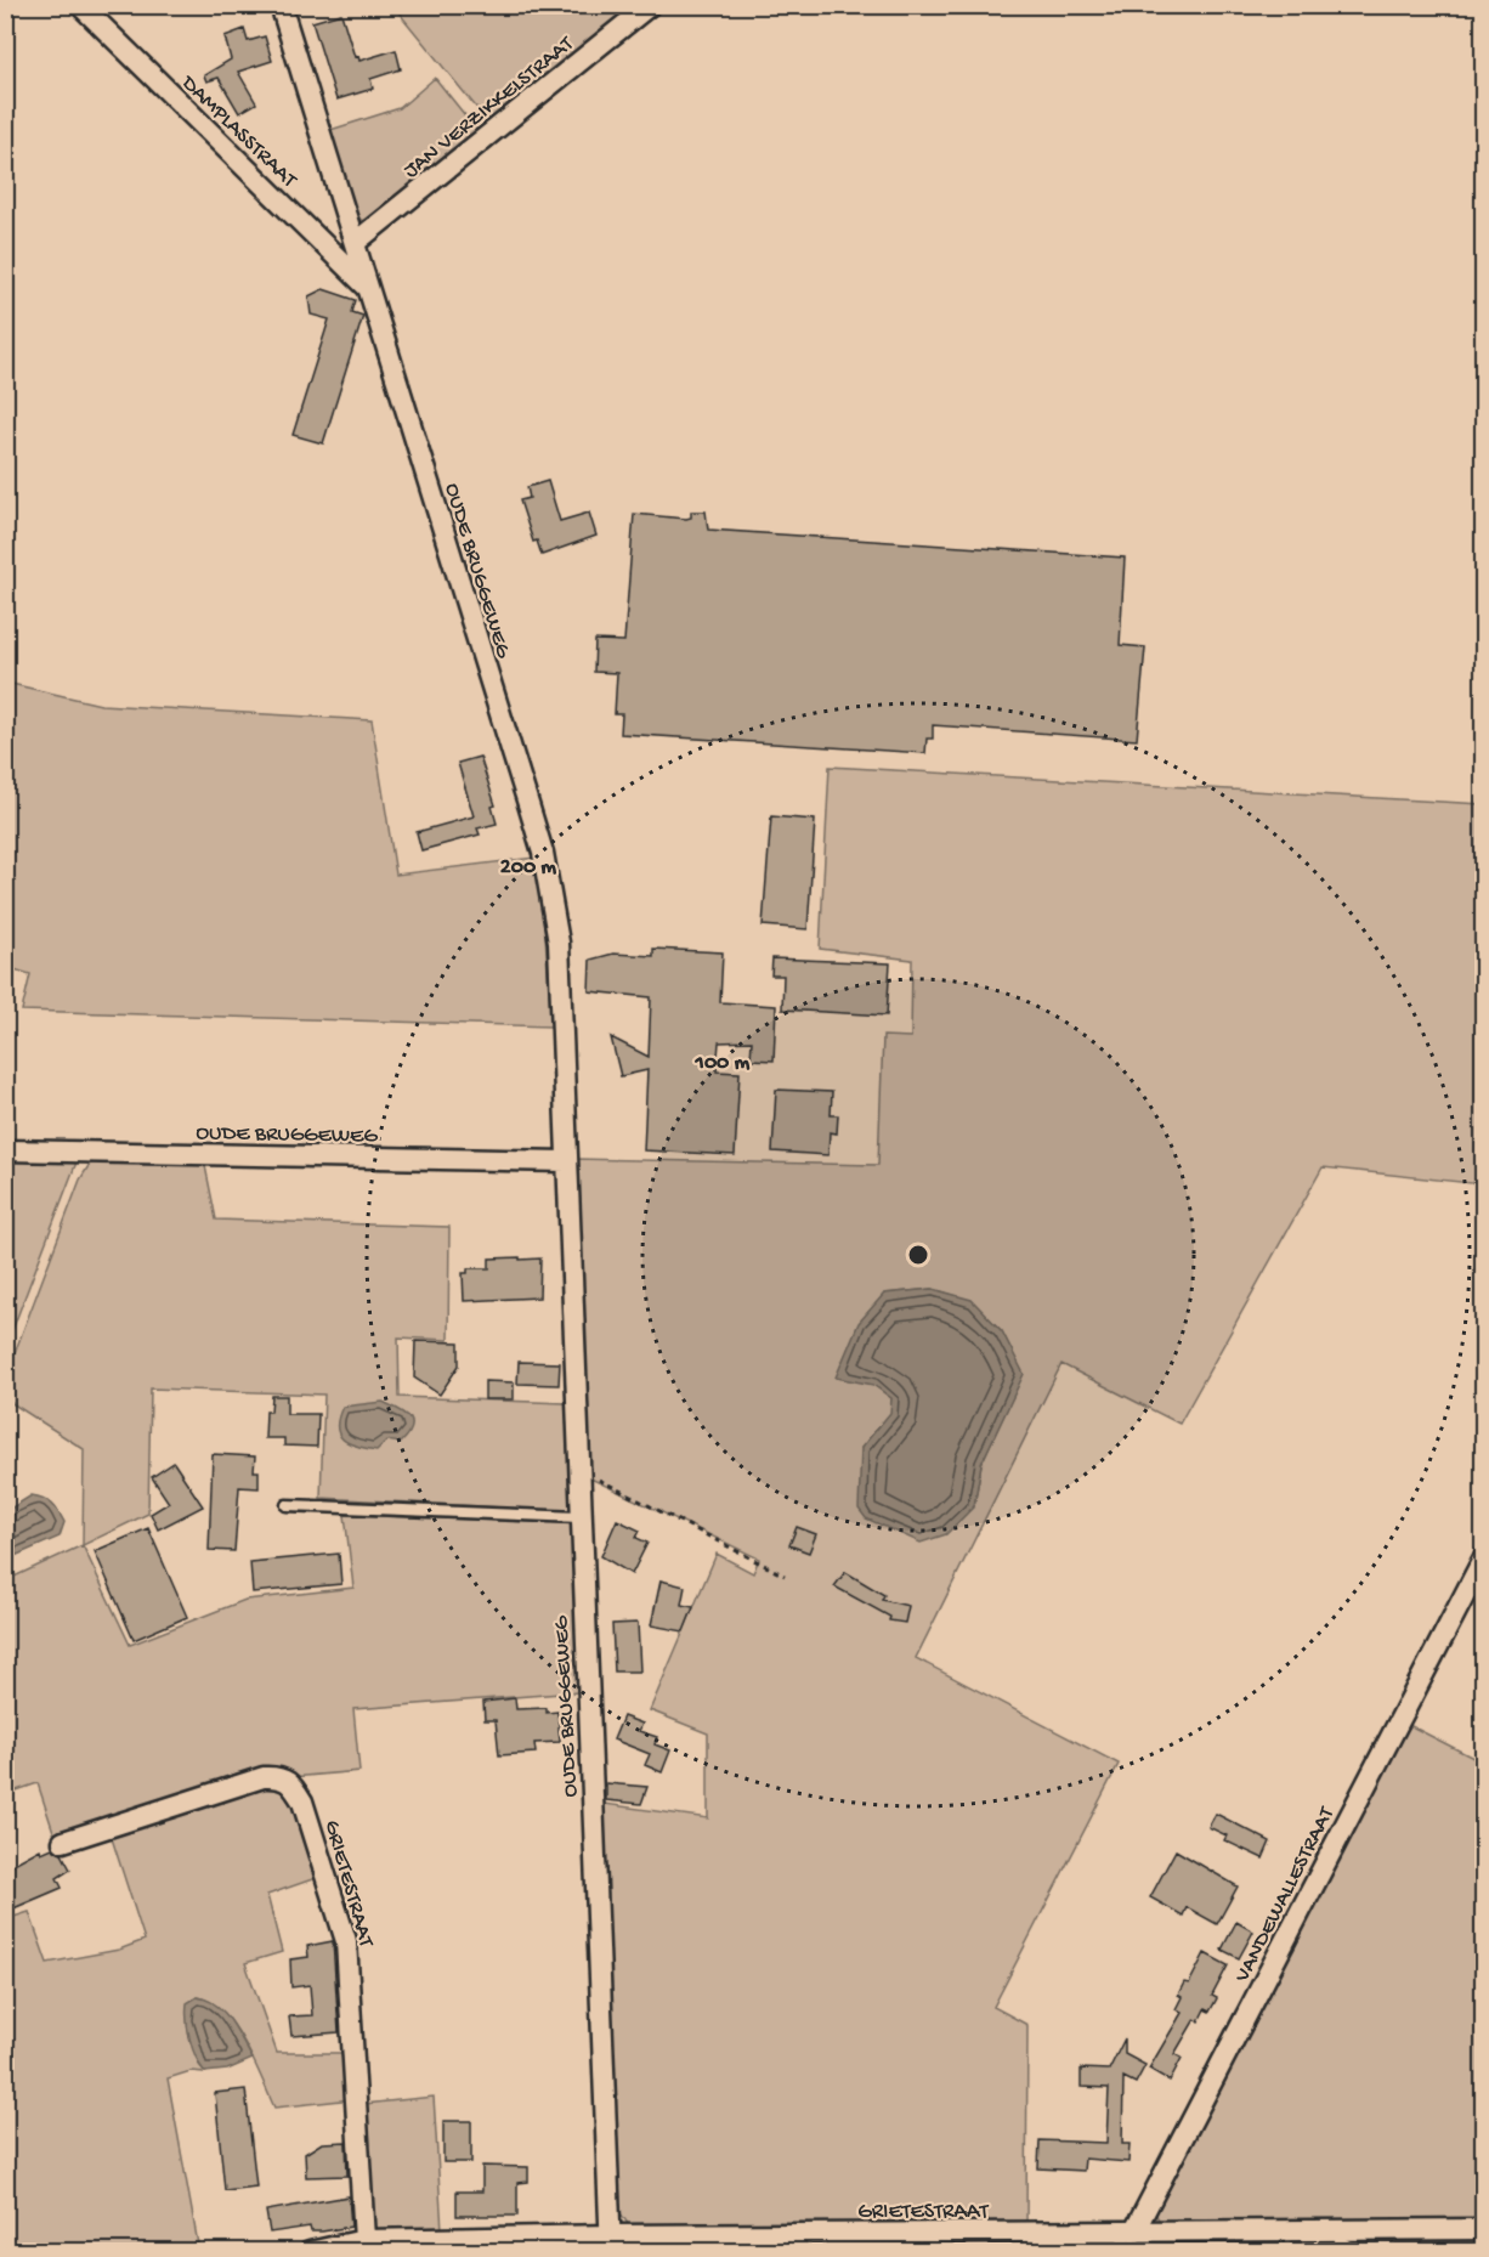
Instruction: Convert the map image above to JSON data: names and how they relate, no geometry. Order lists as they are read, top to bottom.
{
  "streets": {
    "street": [
      "JAN VERZIKKELSTRAAT",
      "DAMPLASSTRAAT",
      "OUDE BRUGGEWEG",
      "GRIETESTRAAT",
      "VANDEWALLESTRAAT"
    ]
  },
  "crossings": [
    ["JAN VERZIKKELSTRAAT", "OUDE BRUGGEWEG"],
    ["DAMPLASSTRAAT", "OUDE BRUGGEWEG"],
    ["OUDE BRUGGEWEG", "GRIETESTRAAT"],
    ["GRIETESTRAAT", "VANDEWALLESTRAAT"]
  ],
  "rings": ["200 m", "100 m"]
}
